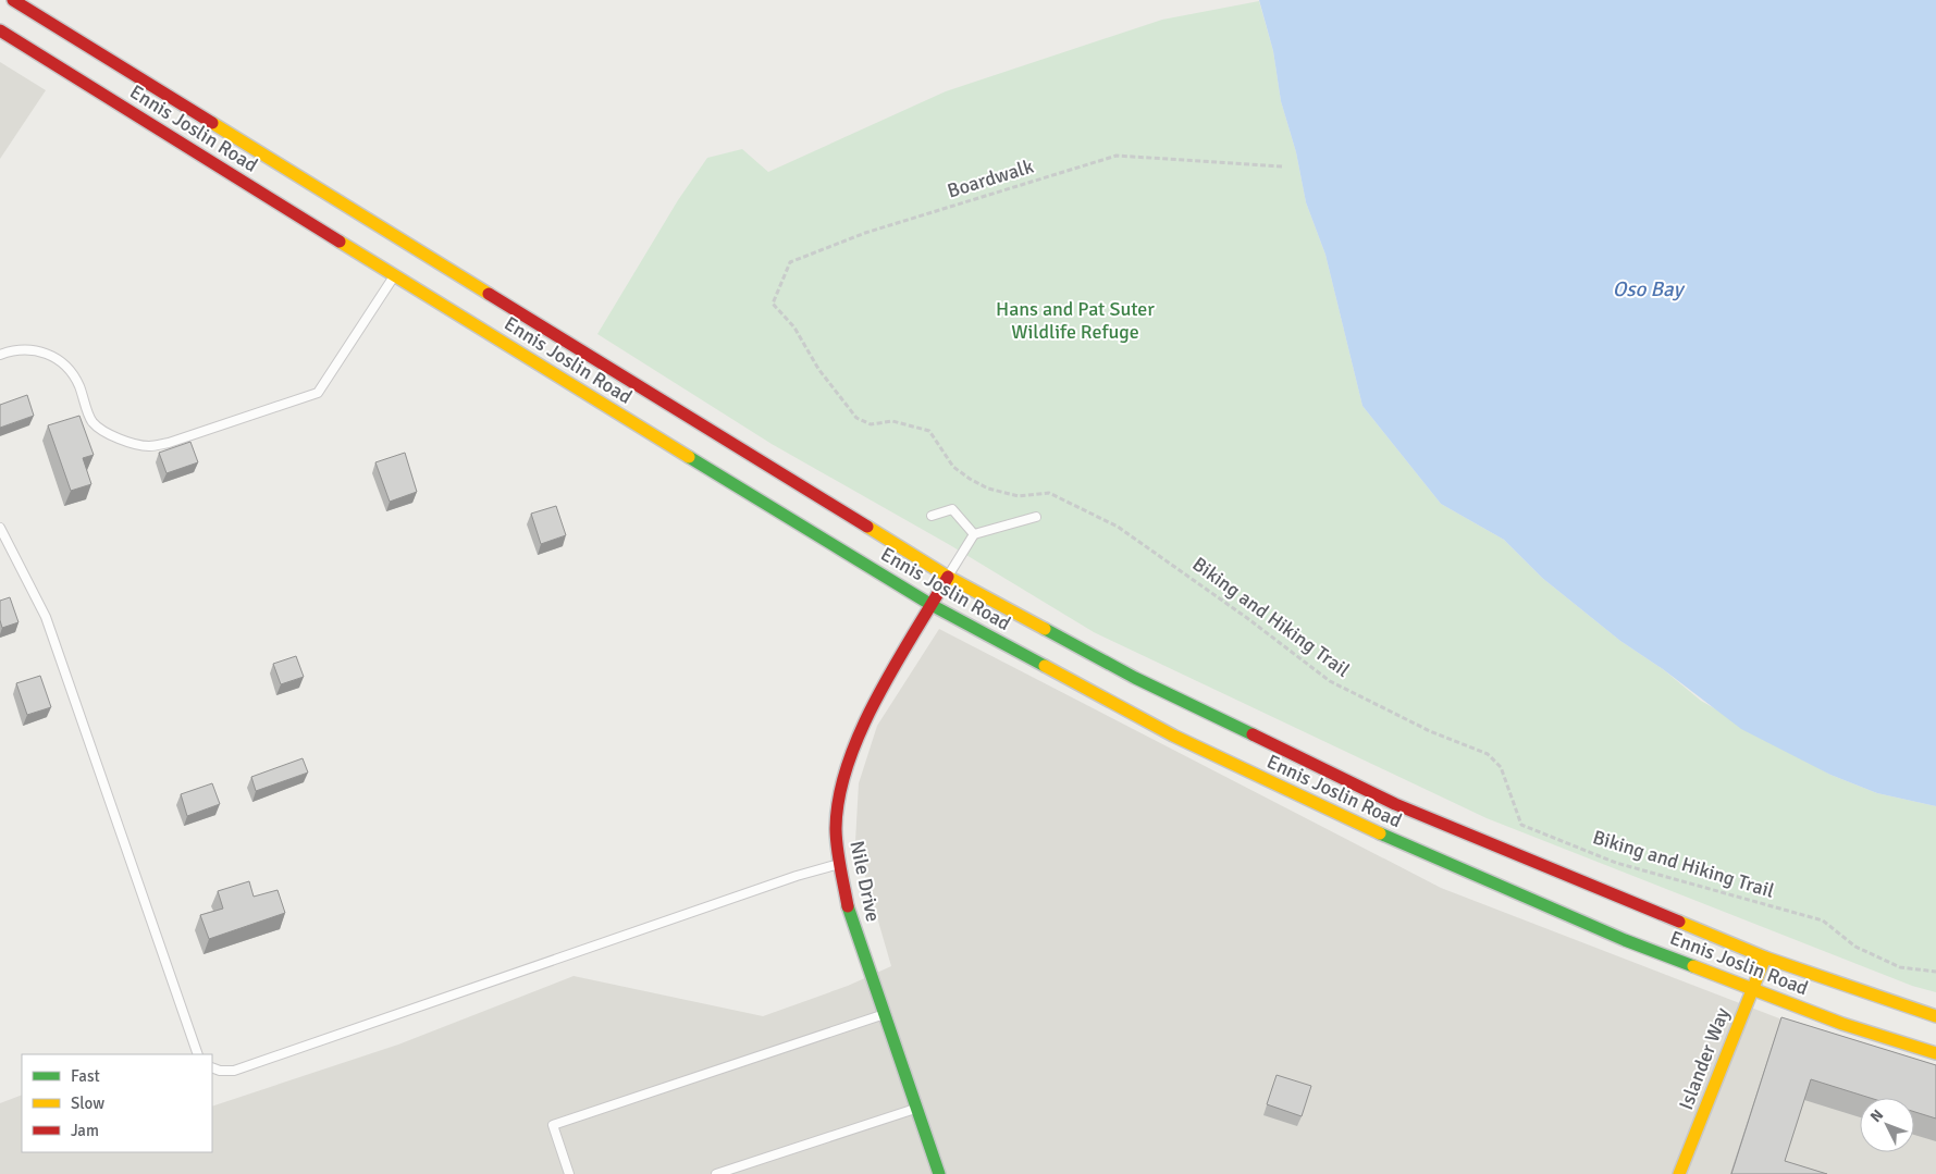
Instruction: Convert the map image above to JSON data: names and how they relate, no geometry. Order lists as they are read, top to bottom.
{
  "streets": {
    "main road": ["Ennis Joslin Road", "Nile Drive", "Islander Way"],
    "path": ["Boardwalk", "Biking and Hiking Trail"]
  },
  "crossings": [
    ["Ennis Joslin Road", "Nile Drive"],
    ["Ennis Joslin Road", "Islander Way"],
    ["Boardwalk", "Biking and Hiking Trail"]
  ],
  "water": ["Oso Bay"],
  "parks": ["Hans and Pat Suter Wildlife Refuge"],
  "legend": ["Fast", "Slow", "Jam"],
  "north": "top left"
}
